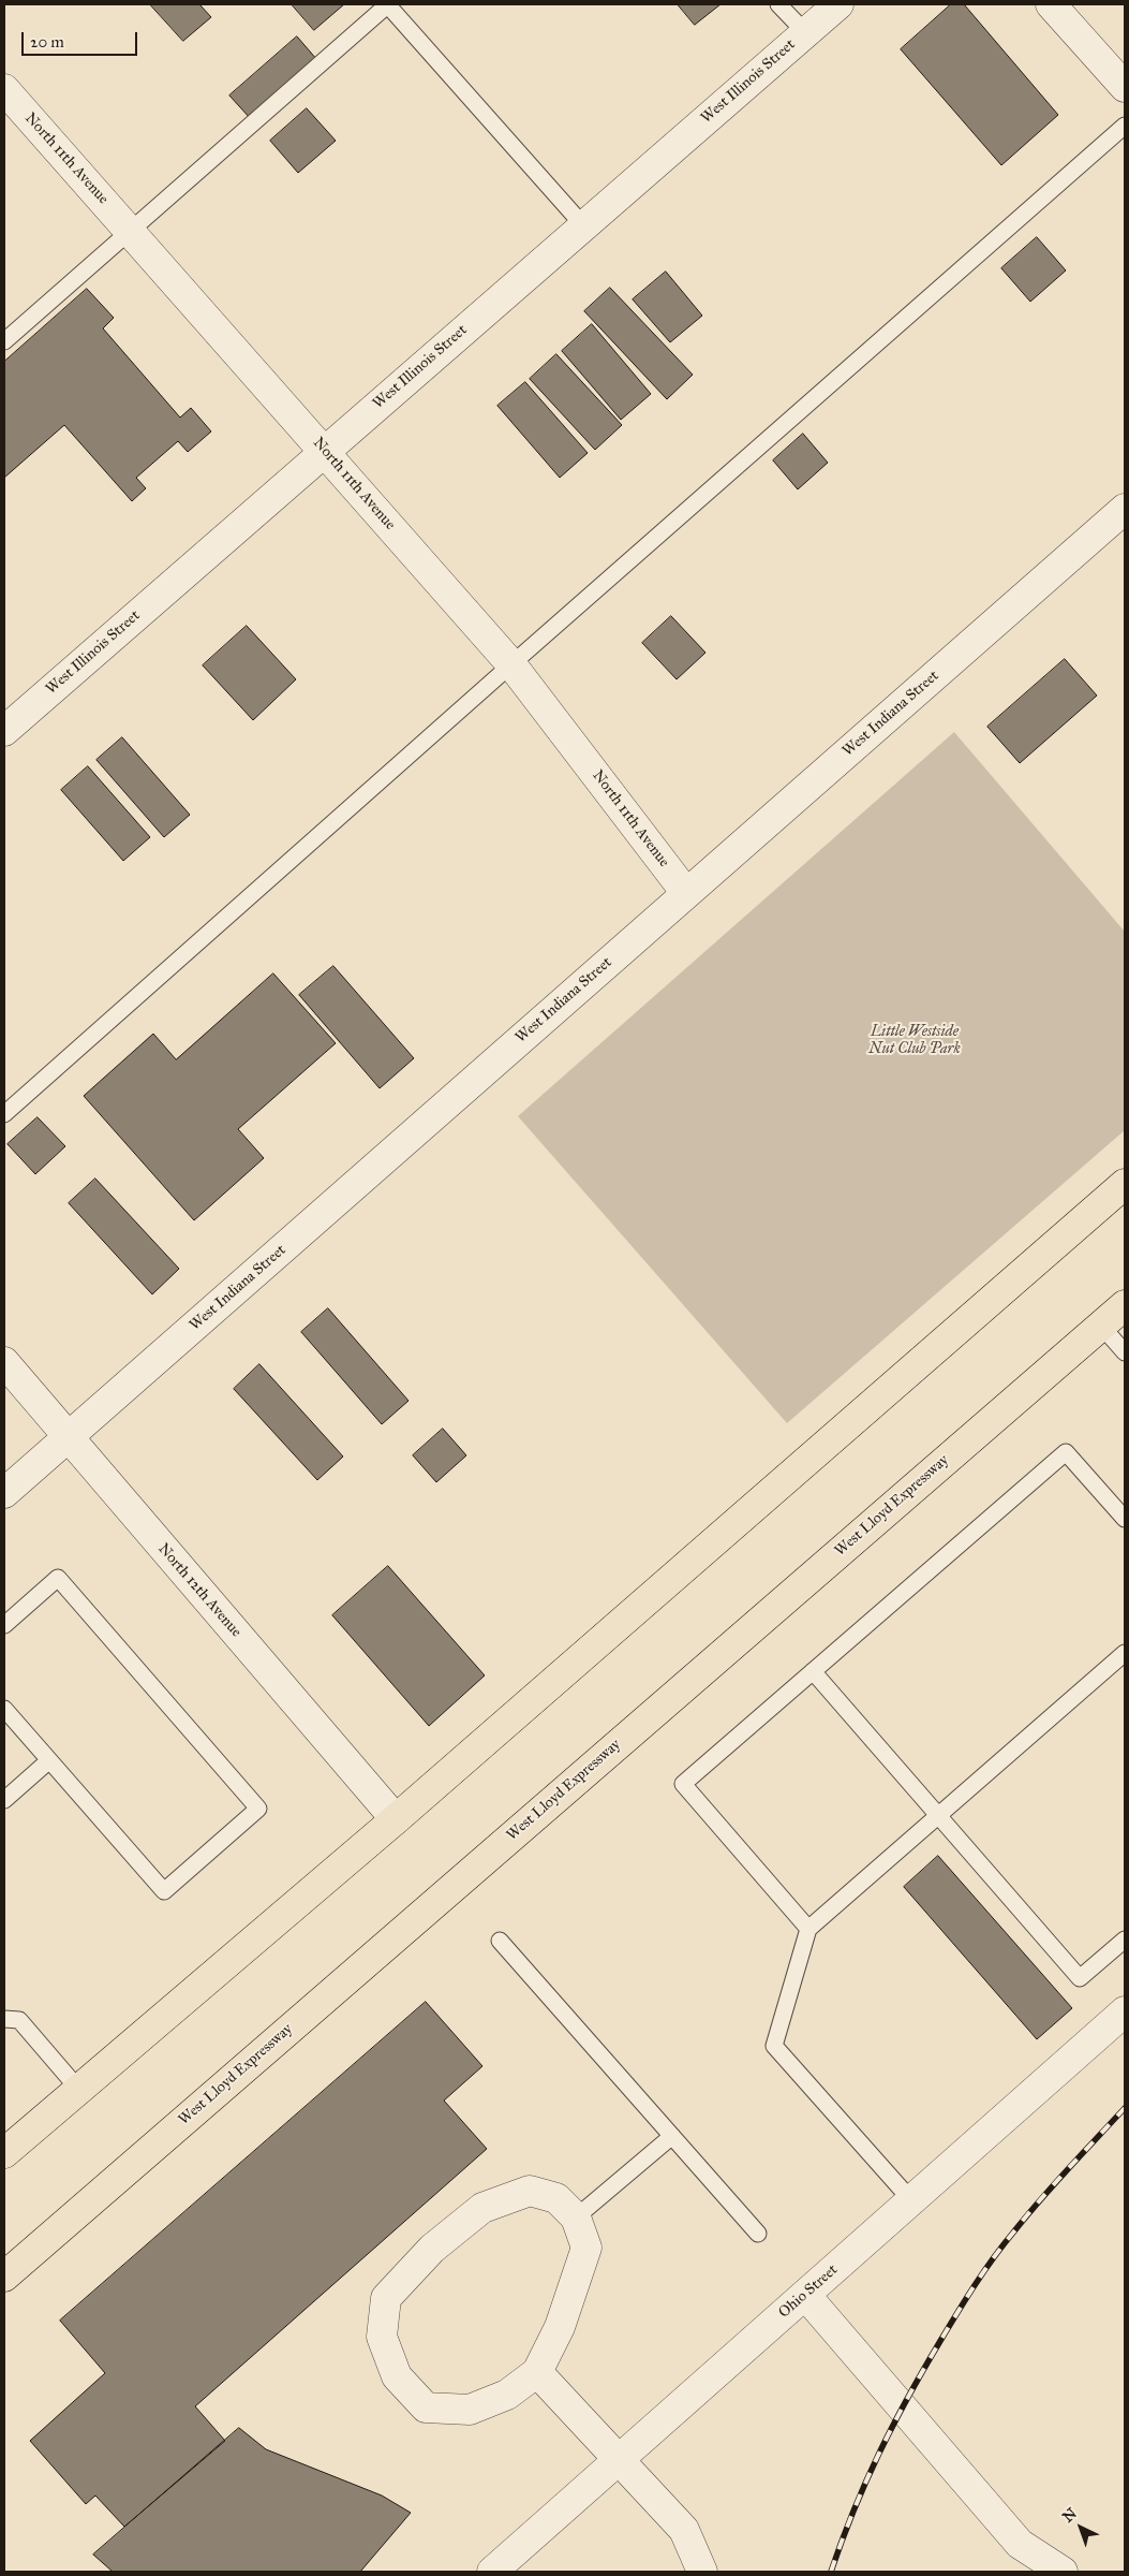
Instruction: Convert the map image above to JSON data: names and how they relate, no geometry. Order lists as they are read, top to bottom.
{
  "streets": {
    "highway": ["West Lloyd Expressway"],
    "street": [
      "West Illinois Street",
      "North 11th Avenue",
      "West Indiana Street",
      "North 12th Avenue",
      "Ohio Street"
    ]
  },
  "crossings": [
    ["West Illinois Street", "North 11th Avenue"],
    ["North 11th Avenue", "West Indiana Street"],
    ["West Indiana Street", "North 12th Avenue"]
  ],
  "parks": ["Little Westside Nut Club Park"],
  "scale_bar": "20 m",
  "north": "top left"
}
